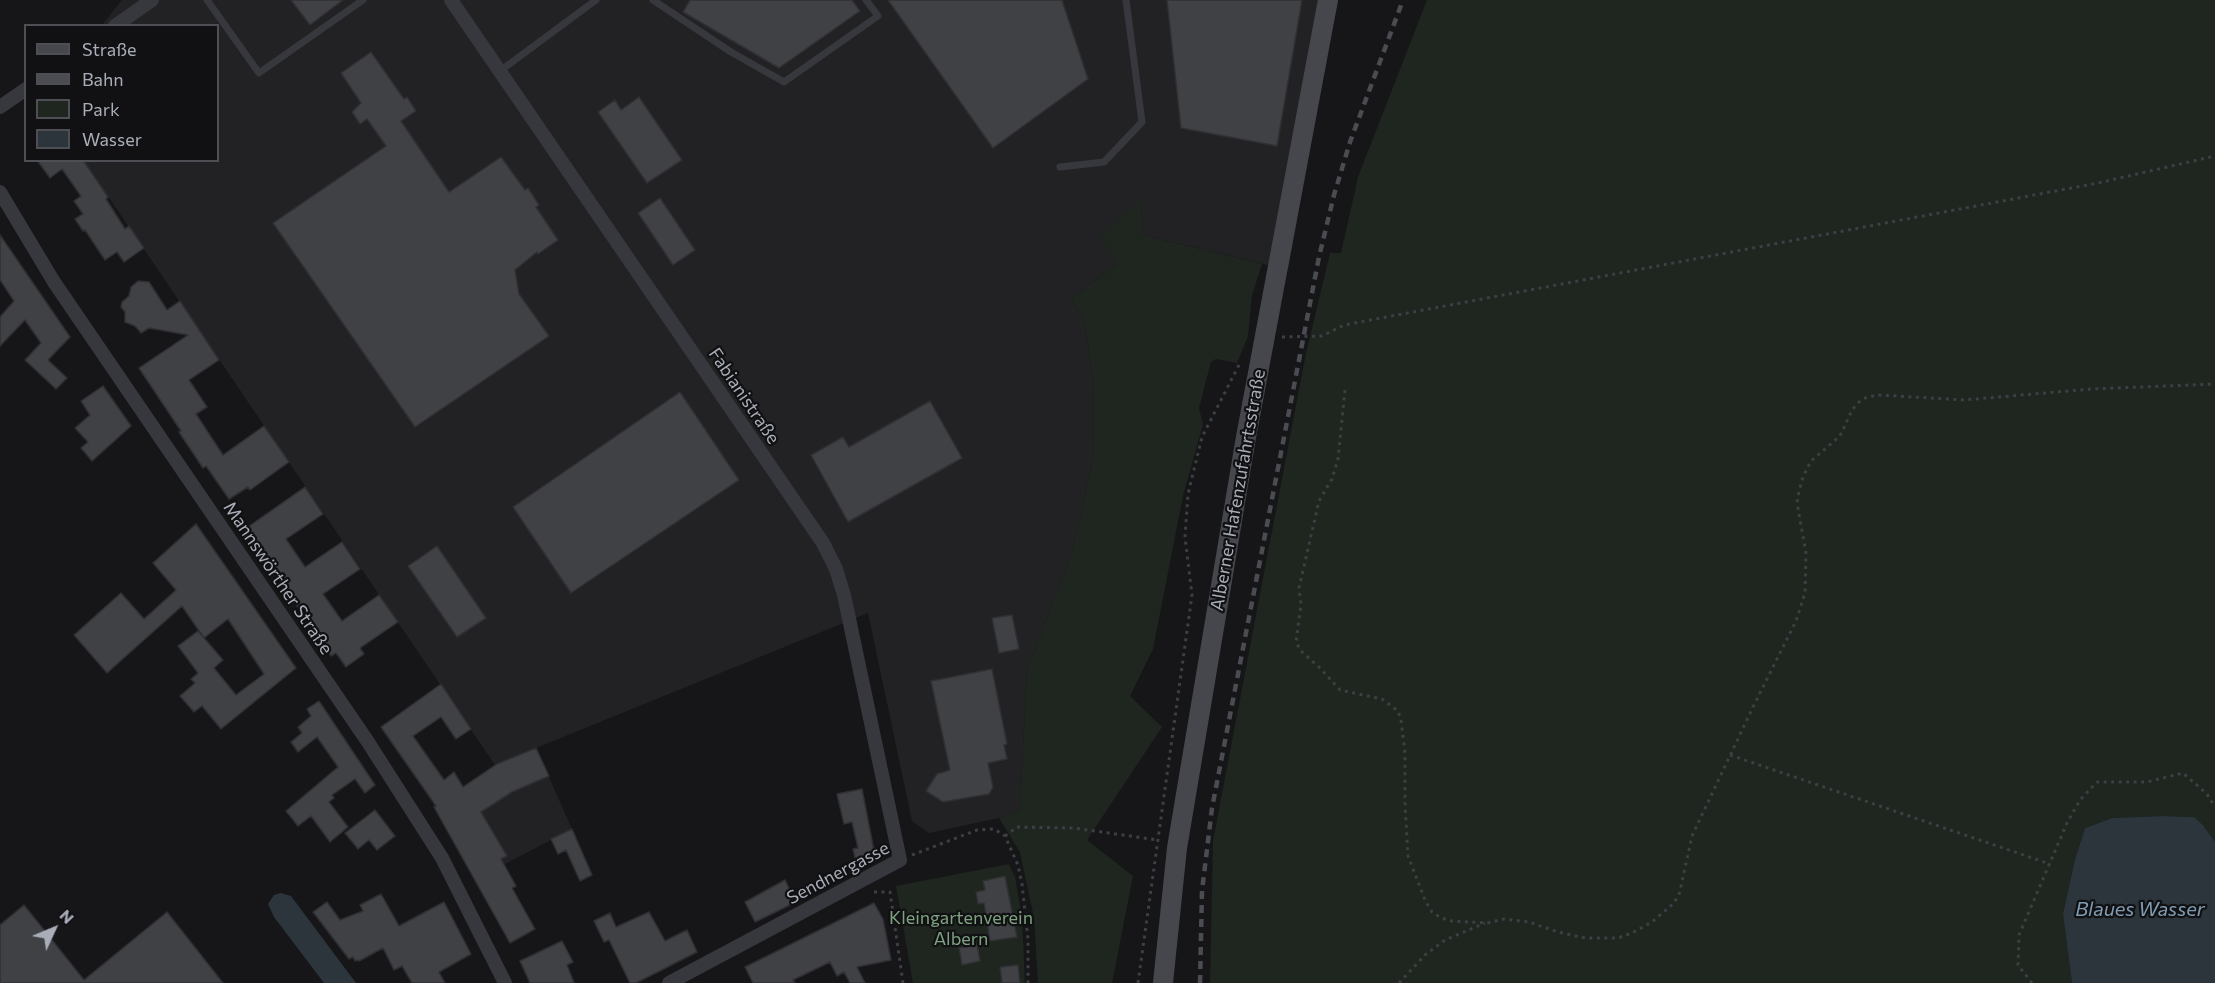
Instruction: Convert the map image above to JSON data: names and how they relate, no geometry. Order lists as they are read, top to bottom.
{
  "streets": {
    "main road": ["Alberner Hafenzufahrtsstraße"],
    "street": ["Fabianistraße", "Mannswörther Straße", "Sendnergasse"]
  },
  "crossings": [
    ["Fabianistraße", "Sendnergasse"]
  ],
  "water": ["Blaues Wasser"],
  "parks": ["Kleingartenverein Albern"],
  "legend": [
    "Straße",
    "Bahn",
    "Park",
    "Wasser"
  ],
  "north": "top right"
}
